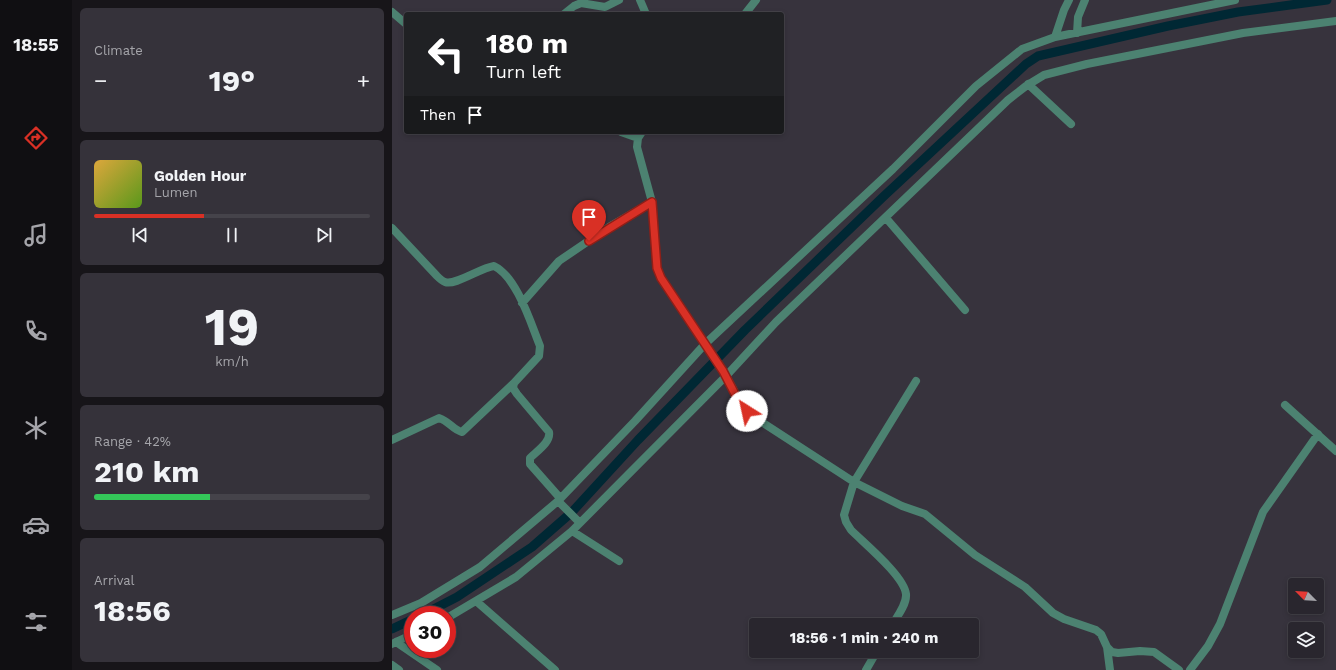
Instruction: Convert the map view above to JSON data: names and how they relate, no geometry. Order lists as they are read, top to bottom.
{
  "north": "top left",
  "page": {
    "tabs": "18:55",
    "tile": [
      "Climate",
      ["19", "km/h"],
      ["Range · 42%", "210 km"],
      ["Arrival", "18:56"]
    ],
    "turn": ["180 m", "Turn left"],
    "heat": ["−", "19°", "+"],
    "then": "Then",
    "song": ["Golden Hour", "Lumen"],
    "limit": "30",
    "trip": "18:56 · 1 min · 240 m"
  }
}
